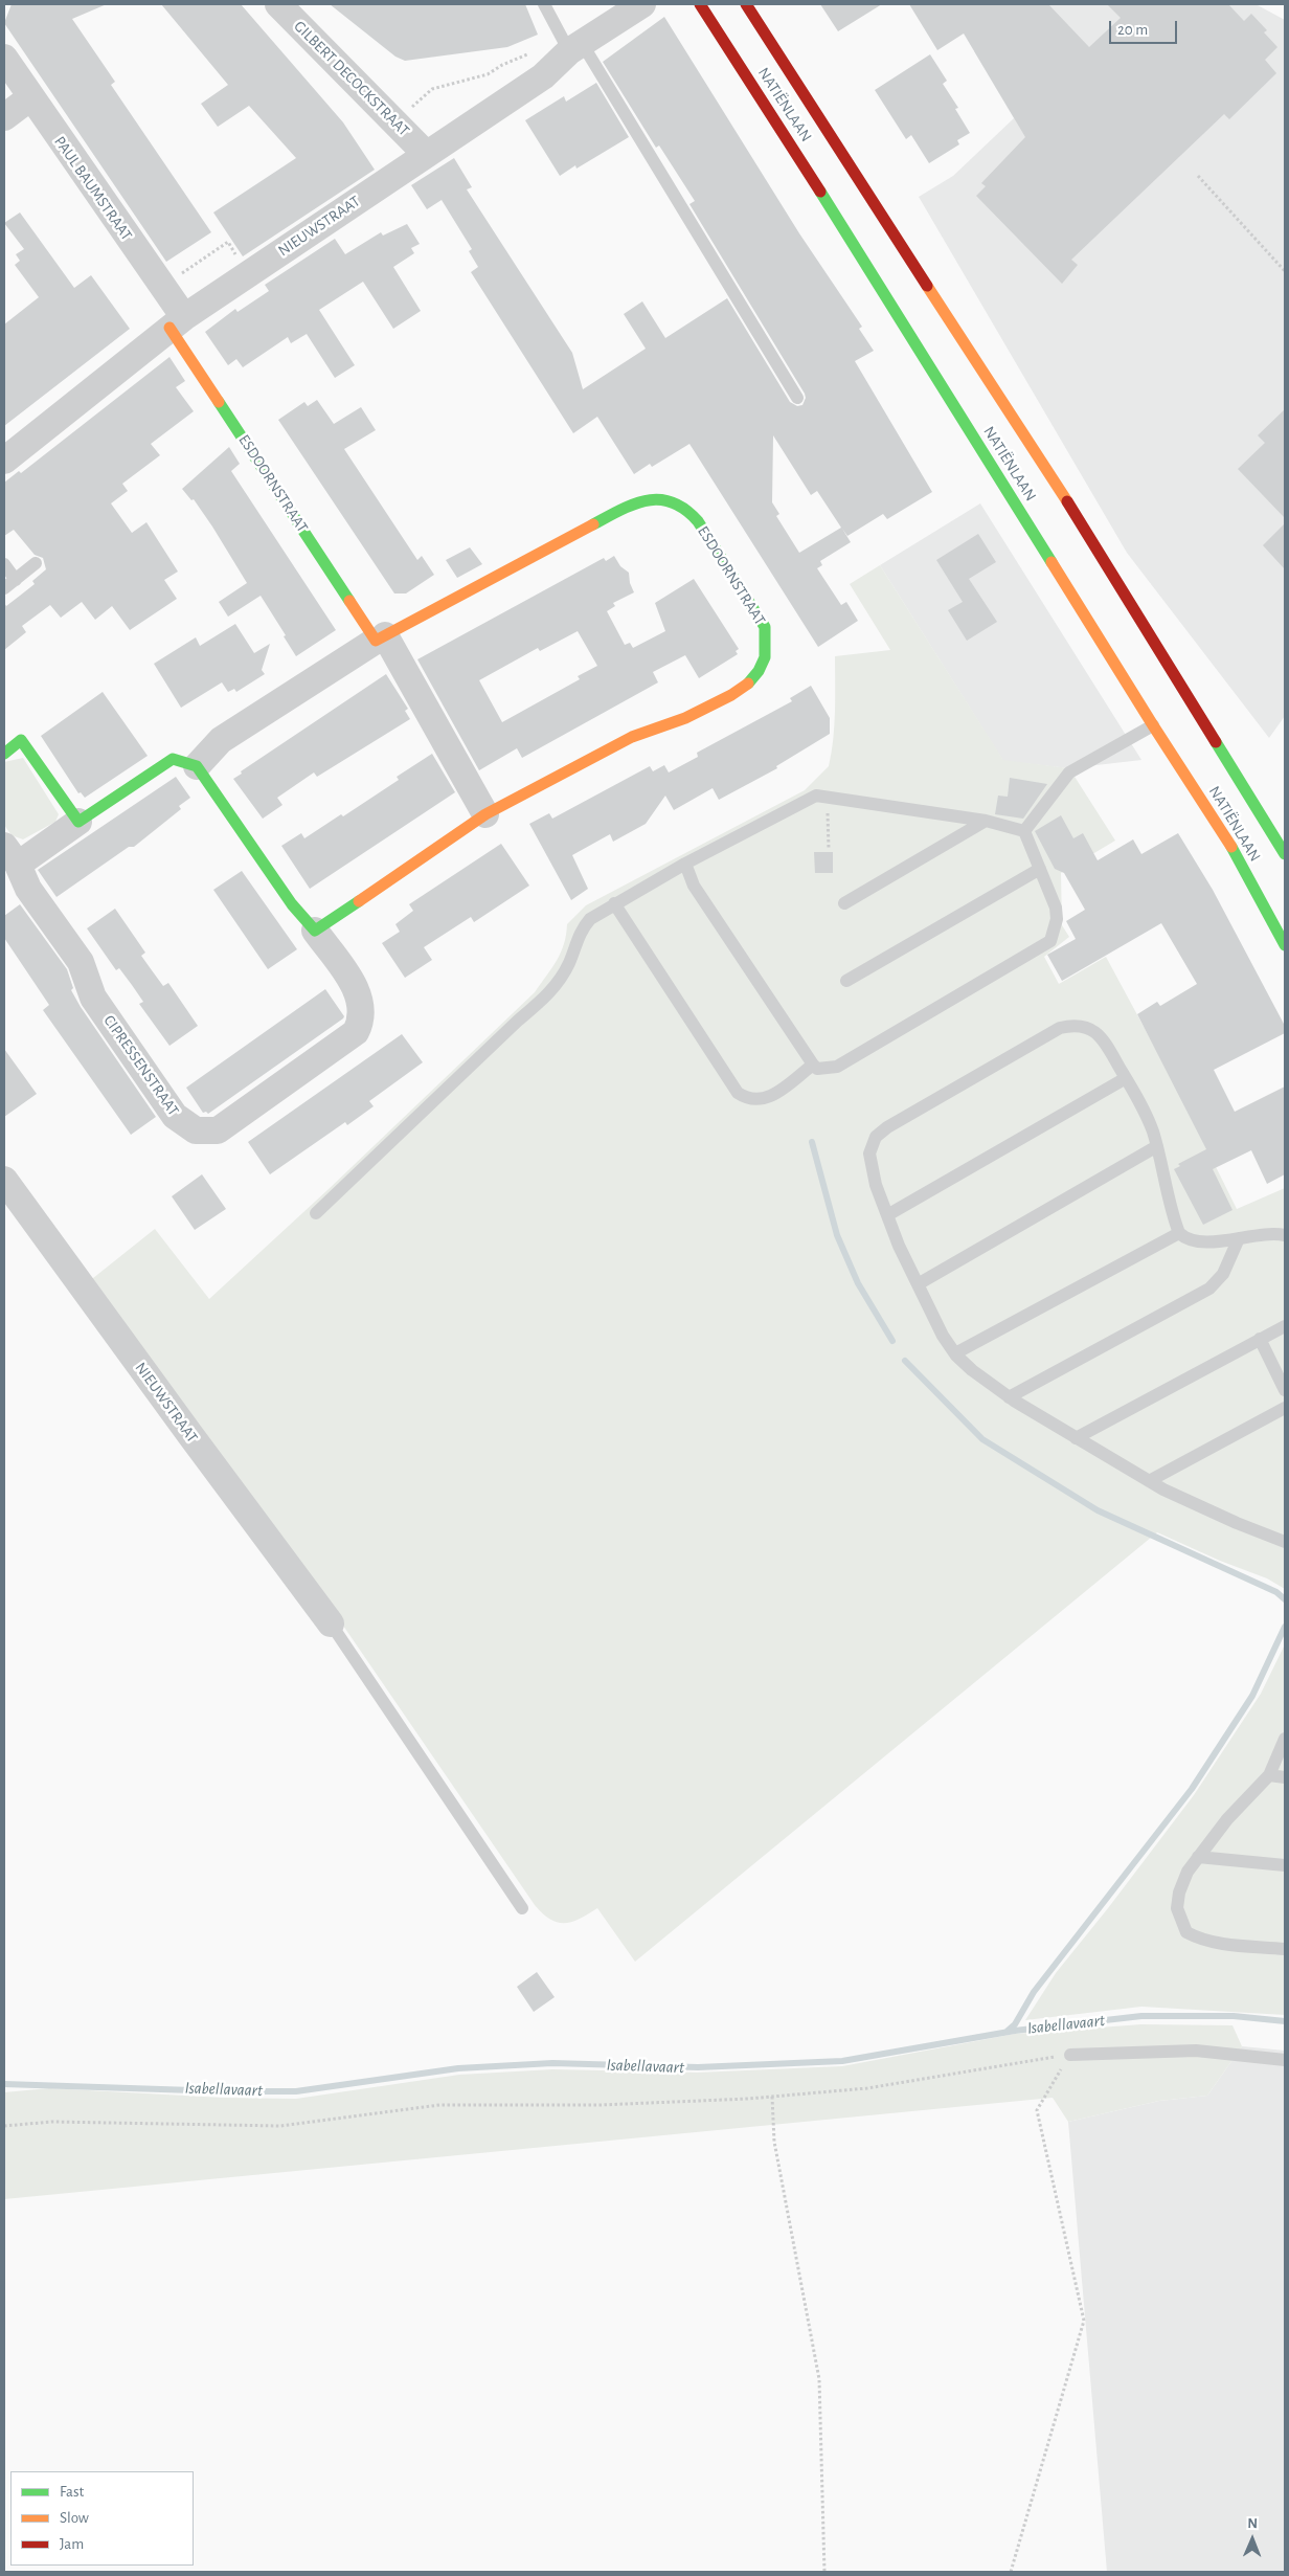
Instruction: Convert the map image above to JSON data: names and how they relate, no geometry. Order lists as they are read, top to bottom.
{
  "streets": {
    "main road": ["NATIËNLAAN", "ESDOORNSTRAAT", "CIPRESSENSTRAAT"],
    "street": ["GILBERT DECOCKSTRAAT", "PAUL BAUMSTRAAT", "NIEUWSTRAAT"]
  },
  "crossings": [
    ["GILBERT DECOCKSTRAAT", "NIEUWSTRAAT"],
    ["PAUL BAUMSTRAAT", "NIEUWSTRAAT"],
    ["PAUL BAUMSTRAAT", "ESDOORNSTRAAT"],
    ["NIEUWSTRAAT", "ESDOORNSTRAAT"],
    ["ESDOORNSTRAAT", "CIPRESSENSTRAAT"]
  ],
  "water": ["Isabellavaart"],
  "legend": ["Fast", "Slow", "Jam"],
  "scale_bar": "20 m",
  "north": "top"
}
